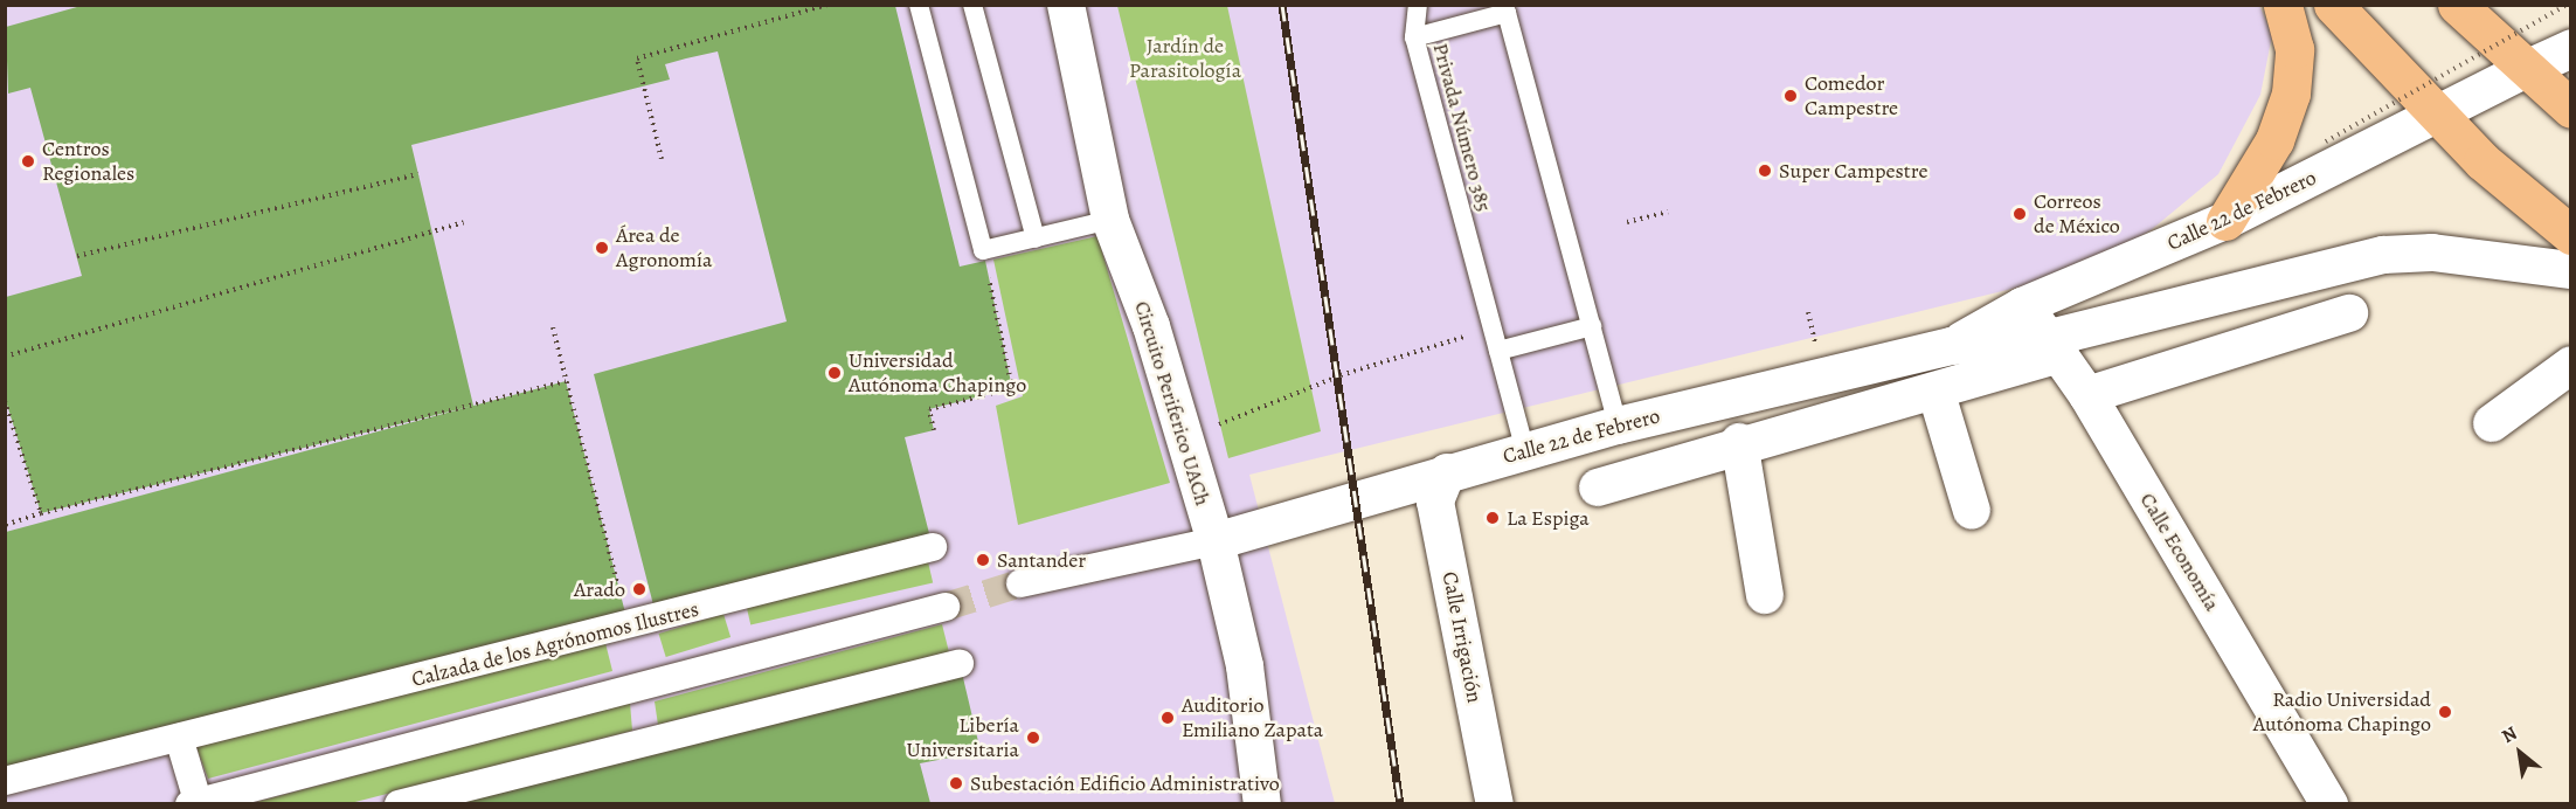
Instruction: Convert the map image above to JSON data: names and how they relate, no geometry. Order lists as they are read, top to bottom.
{
  "streets": {
    "street": [
      "Calle 22 de Febrero",
      "Circuito Periferico UACh",
      "Calle Economía",
      "Calle Irrigación",
      "Calzada de los Agrónomos Ilustres"
    ],
    "lane": ["Privada Número 385"]
  },
  "crossings": [
    ["Privada Número 385", "Calle 22 de Febrero"],
    ["Calle 22 de Febrero", "Circuito Periferico UACh"],
    ["Calle 22 de Febrero", "Calle Economía"],
    ["Calle 22 de Febrero", "Calle Irrigación"]
  ],
  "parks": ["Jardín de Parasitología"],
  "places": [
    "Comedor Campestre",
    "Centros Regionales",
    "Super Campestre",
    "Correos de México",
    "Área de Agronomía",
    "Universidad Autónoma Chapingo",
    "La Espiga",
    "Santander",
    "Arado",
    "Radio Universidad Autónoma Chapingo",
    "Auditorio Emiliano Zapata",
    "Libería Universitaria",
    "Subestación Edificio Administrativo"
  ],
  "north": "top left"
}
